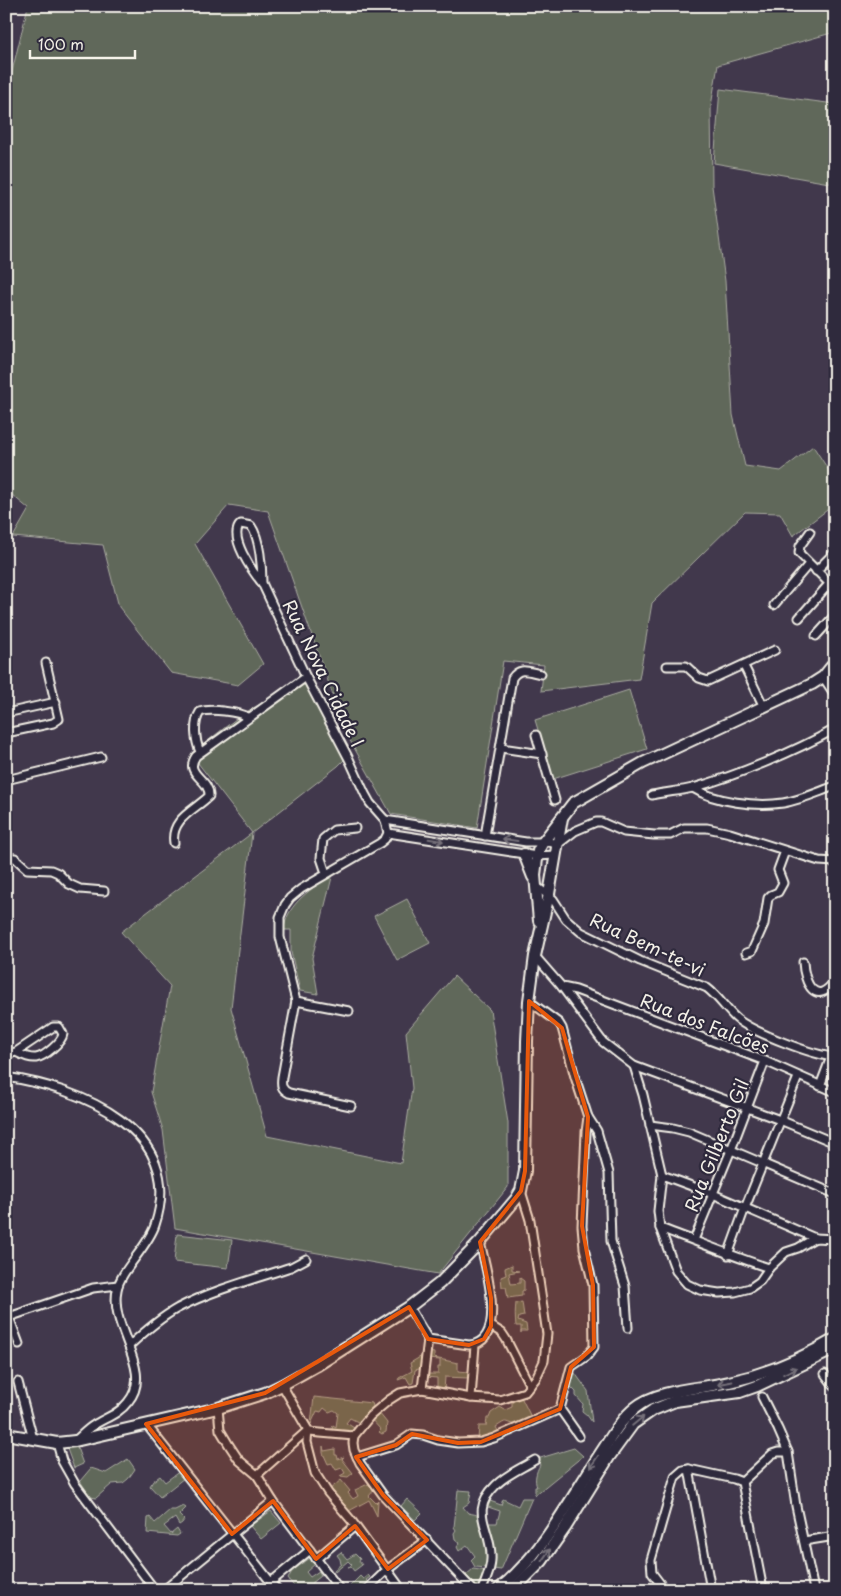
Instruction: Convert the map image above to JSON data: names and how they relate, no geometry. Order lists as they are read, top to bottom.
{
  "streets": {
    "street": [
      "Rua Nova Cidade I",
      "Rua Bem-te-vi",
      "Rua dos Falcões",
      "Rua Gilberto Gil"
    ]
  },
  "crossings": [
    ["Rua dos Falcões", "Rua Gilberto Gil"]
  ],
  "scale_bar": "100 m"
}
